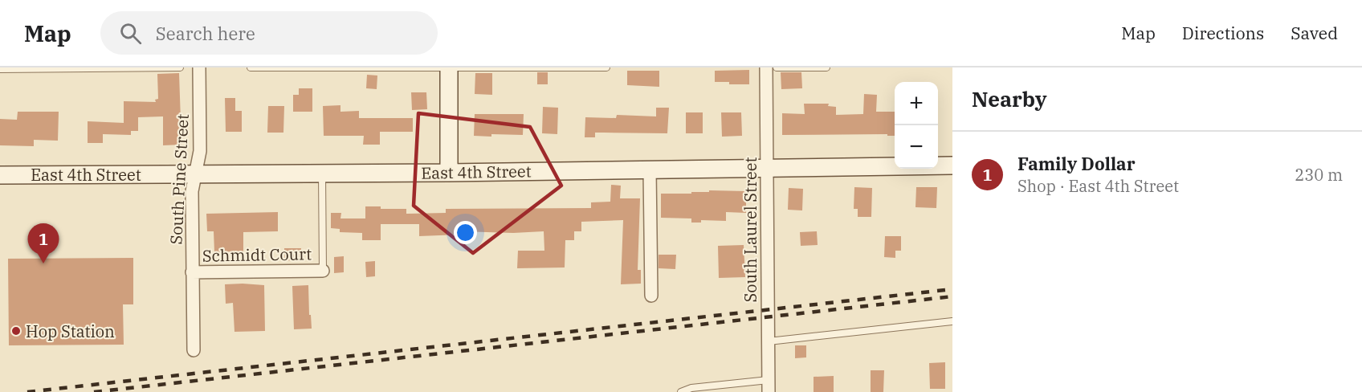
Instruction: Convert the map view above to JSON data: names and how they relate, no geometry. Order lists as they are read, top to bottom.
{
  "streets": {
    "street": [
      "East 4th Street",
      "South Pine Street",
      "South Laurel Street",
      "Schmidt Court"
    ]
  },
  "crossings": [
    ["East 4th Street", "South Pine Street"],
    ["East 4th Street", "South Laurel Street"],
    ["South Pine Street", "Schmidt Court"]
  ],
  "places": ["Hop Station"],
  "page": {
    "header": "Map",
    "search": "Search here",
    "nav": ["Map", "Directions", "Saved"],
    "heading": "Nearby",
    "map_buttons": ["+", "−"],
    "list": [
      {
        "mark": "1",
        "name": "Family Dollar",
        "note": "Shop · East 4th Street",
        "value": "230 m"
      }
    ],
    "pins": "1"
  }
}
